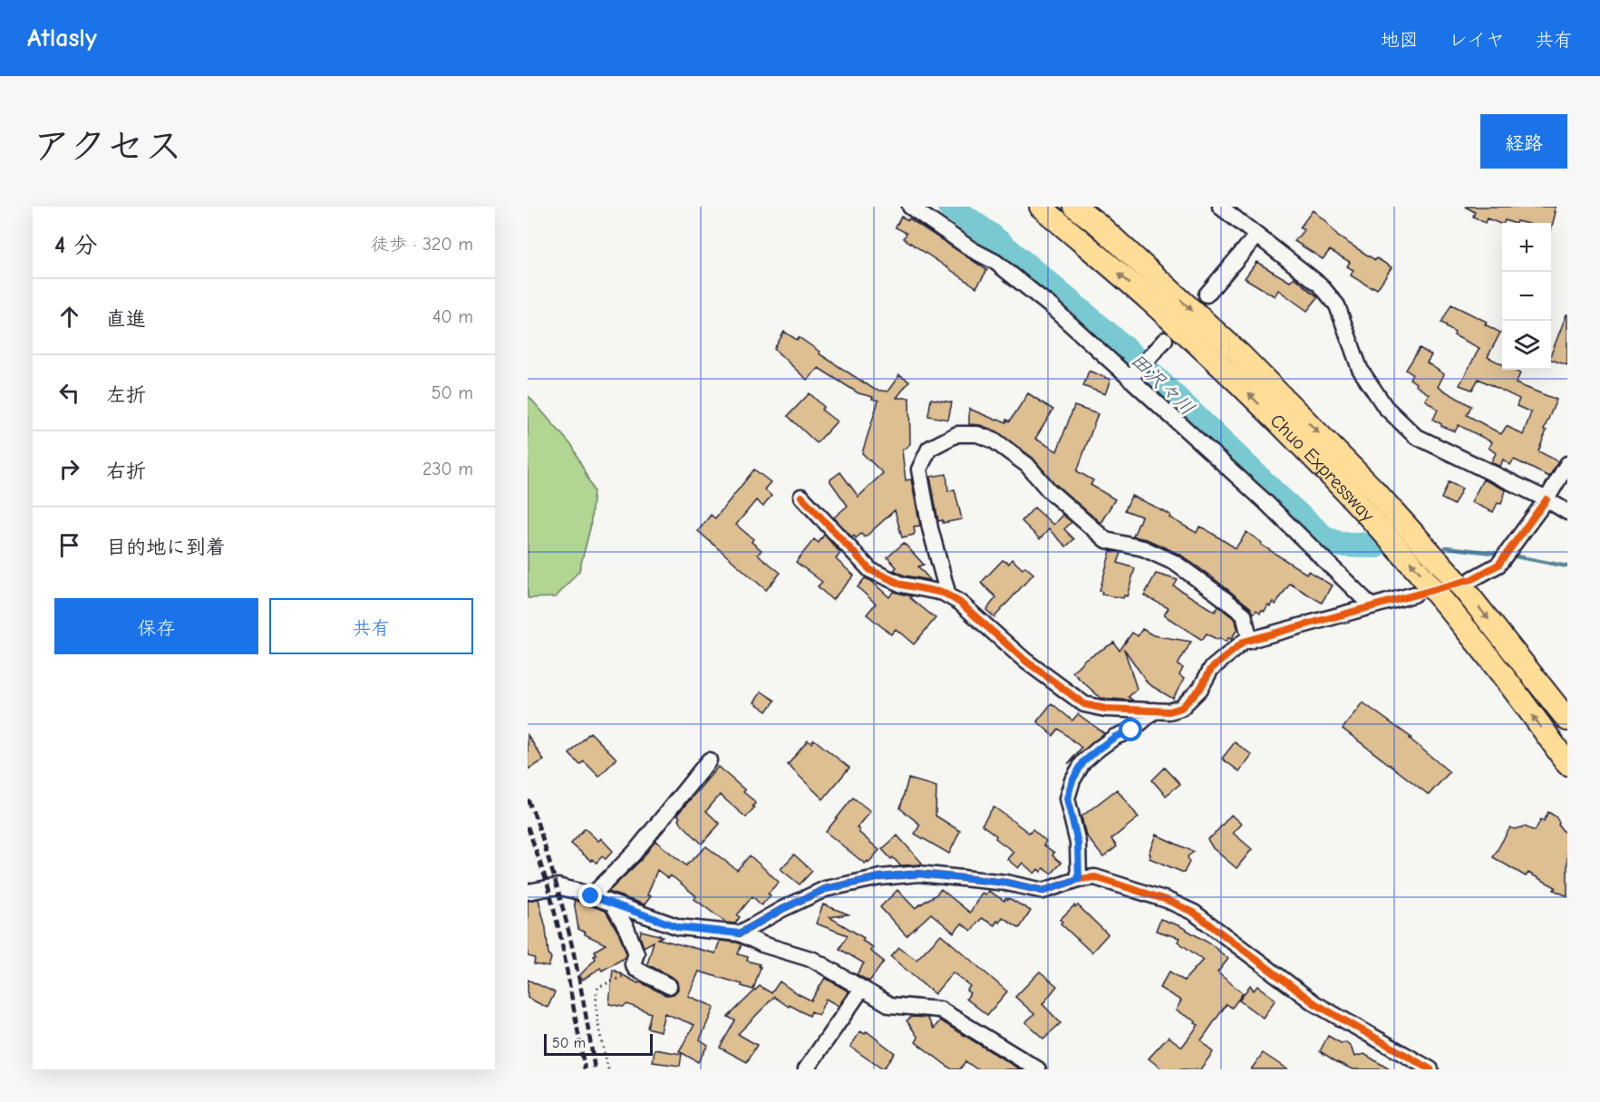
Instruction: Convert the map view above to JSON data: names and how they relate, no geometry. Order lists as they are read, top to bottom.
{
  "streets": {
    "highway": ["Chuo Expressway"]
  },
  "water": ["田沢々川"],
  "scale_bar": "50 m",
  "page": {
    "header": "Atlasly",
    "nav": ["地図", "レイヤ", "共有"],
    "title": "アクセス",
    "buttons": [
      "経路",
      ["保存", "共有"]
    ],
    "heading": ["4 分", "徒歩 · 320 m"],
    "map_buttons": ["+", "−"],
    "list": [
      ["直進", "40 m"],
      ["左折", "50 m"],
      ["右折", "230 m"],
      "目的地に到着"
    ],
    "scale": "50 m"
  }
}
